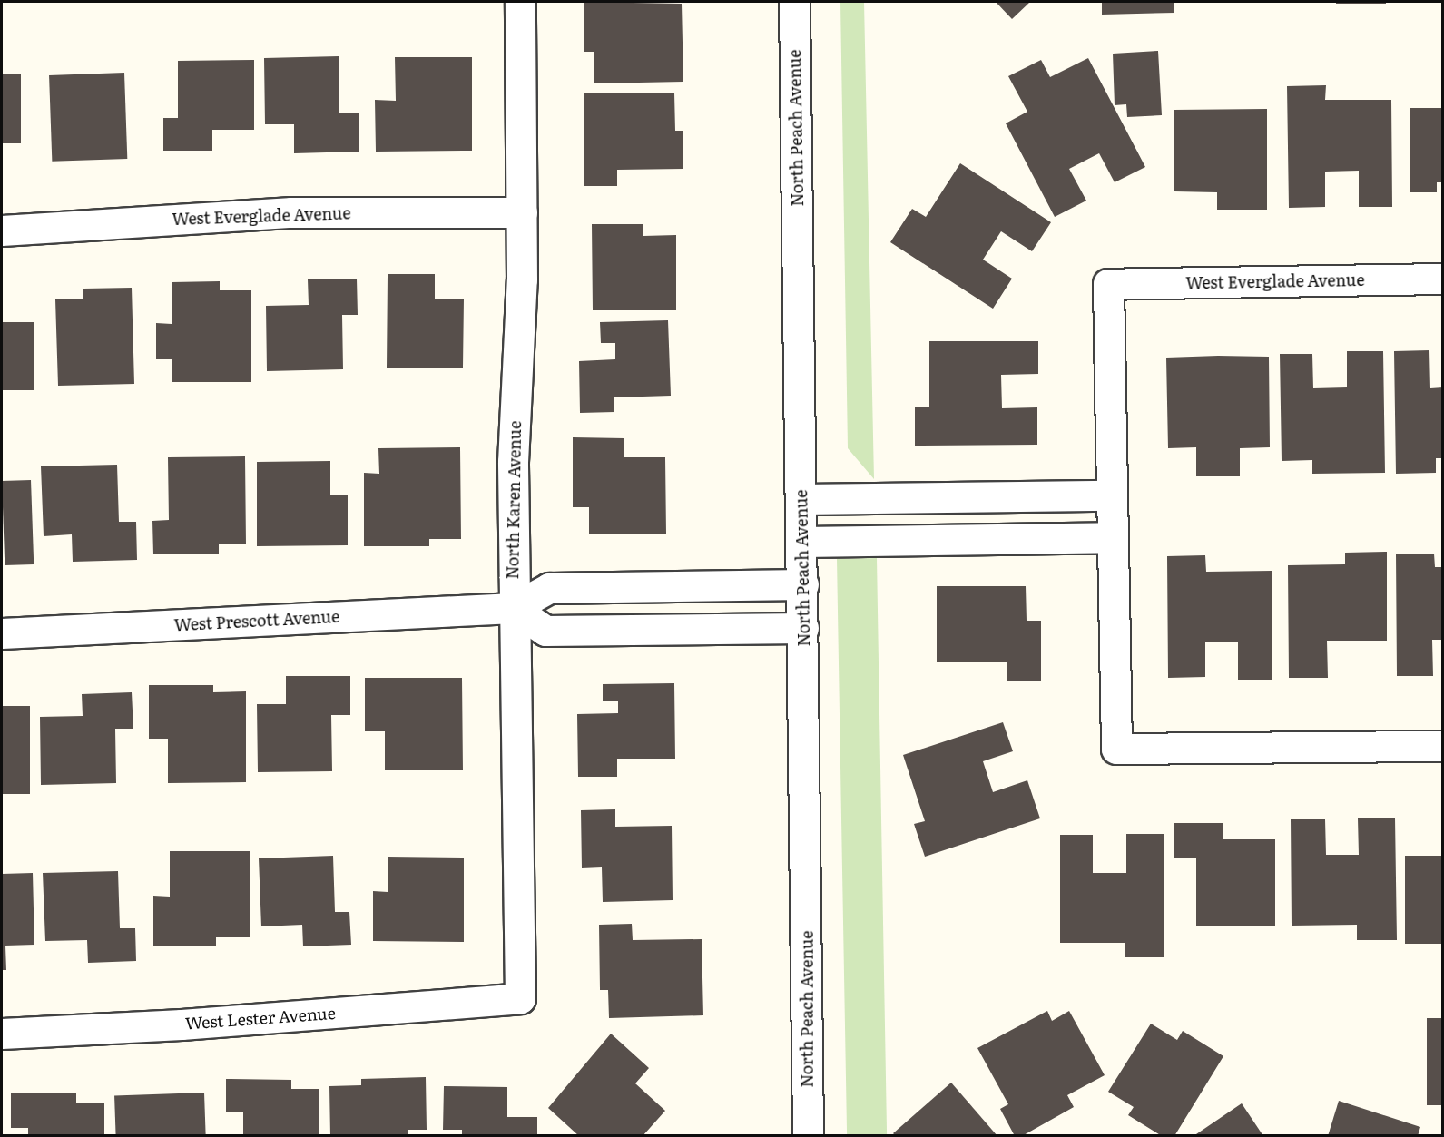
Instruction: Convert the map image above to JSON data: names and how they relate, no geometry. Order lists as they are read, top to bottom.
{
  "streets": {
    "street": [
      "North Peach Avenue",
      "West Everglade Avenue",
      "North Karen Avenue",
      "West Prescott Avenue",
      "West Lester Avenue"
    ]
  },
  "crossings": [
    ["North Peach Avenue", "West Prescott Avenue"],
    ["West Everglade Avenue", "North Karen Avenue"],
    ["North Karen Avenue", "West Prescott Avenue"],
    ["North Karen Avenue", "West Lester Avenue"]
  ]
}
